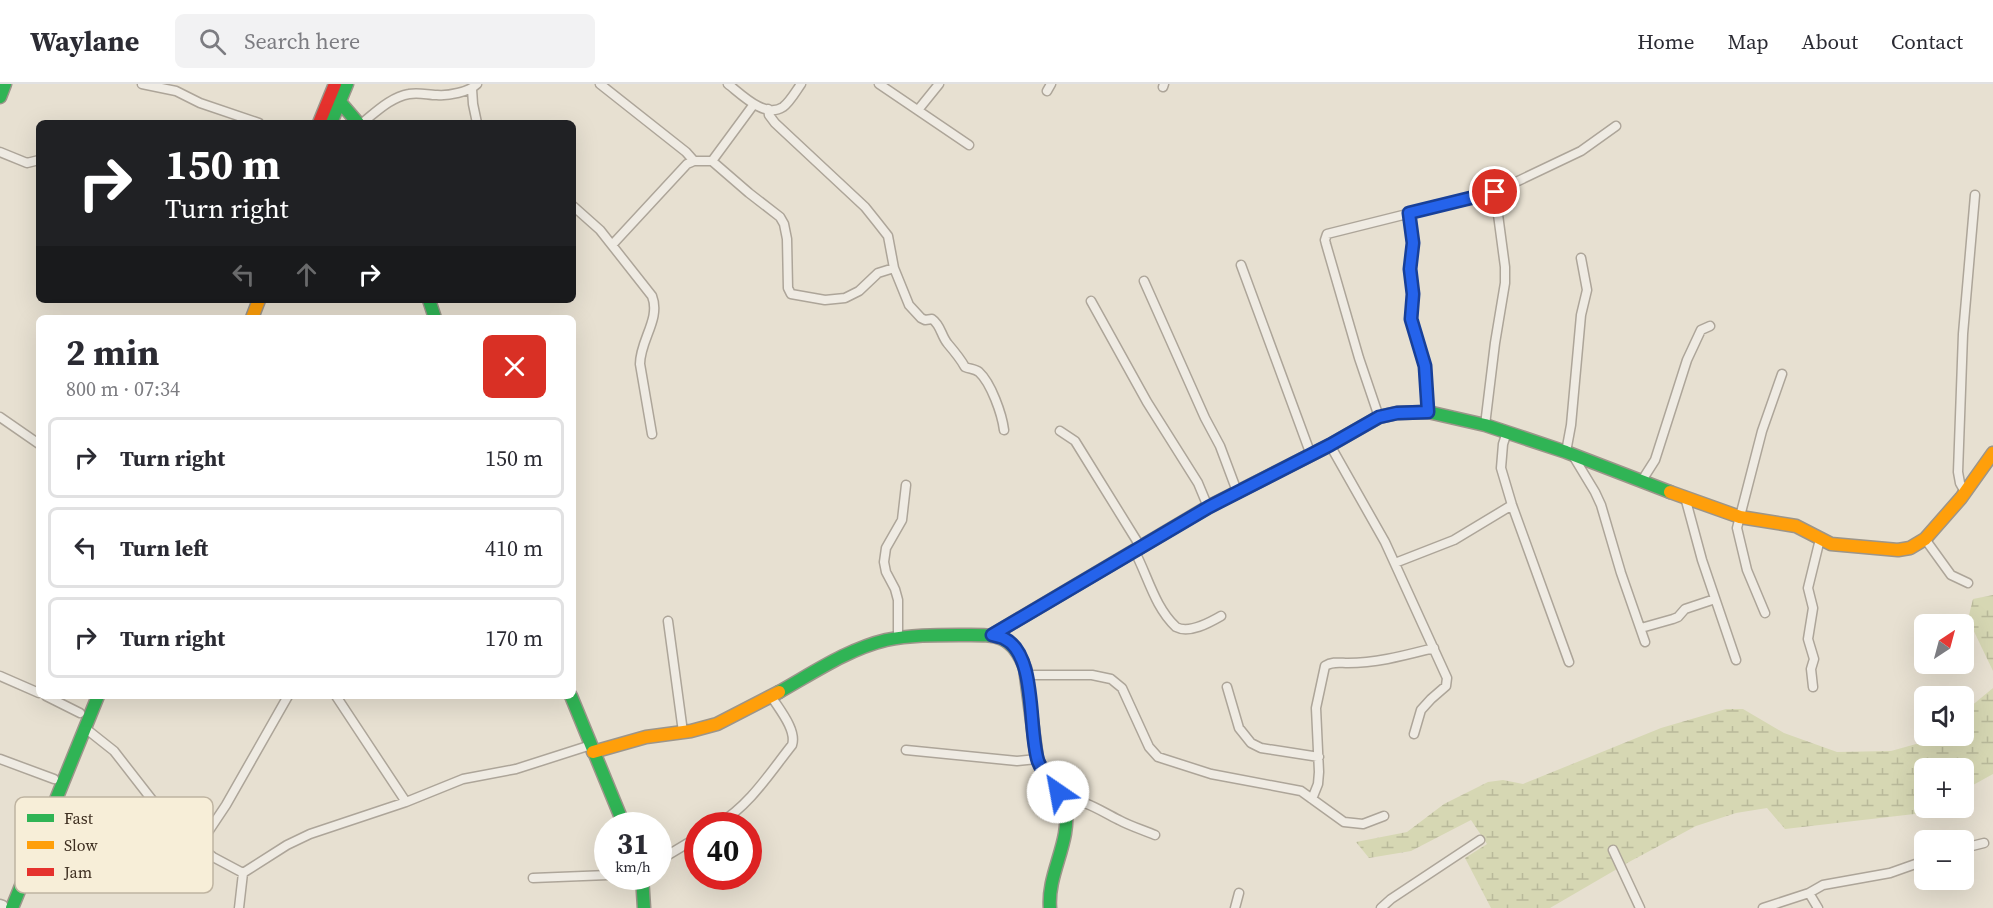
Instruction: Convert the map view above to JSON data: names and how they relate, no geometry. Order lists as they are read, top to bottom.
{
  "legend": ["Fast", "Slow", "Jam"],
  "north": "top right",
  "page": {
    "header": "Waylane",
    "search": "Search here",
    "nav": [
      "Home",
      "Map",
      "About",
      "Contact"
    ],
    "turn": ["150 m", "Turn right"],
    "heading": ["2 min", "800 m · 07:34"],
    "list": [
      {
        "name": "Turn right",
        "value": "150 m"
      },
      {
        "name": "Turn left",
        "value": "410 m"
      },
      {
        "name": "Turn right",
        "value": "170 m"
      }
    ],
    "map_buttons": ["+", "−"],
    "speed": "31 km/h",
    "limit": "40"
  }
}
